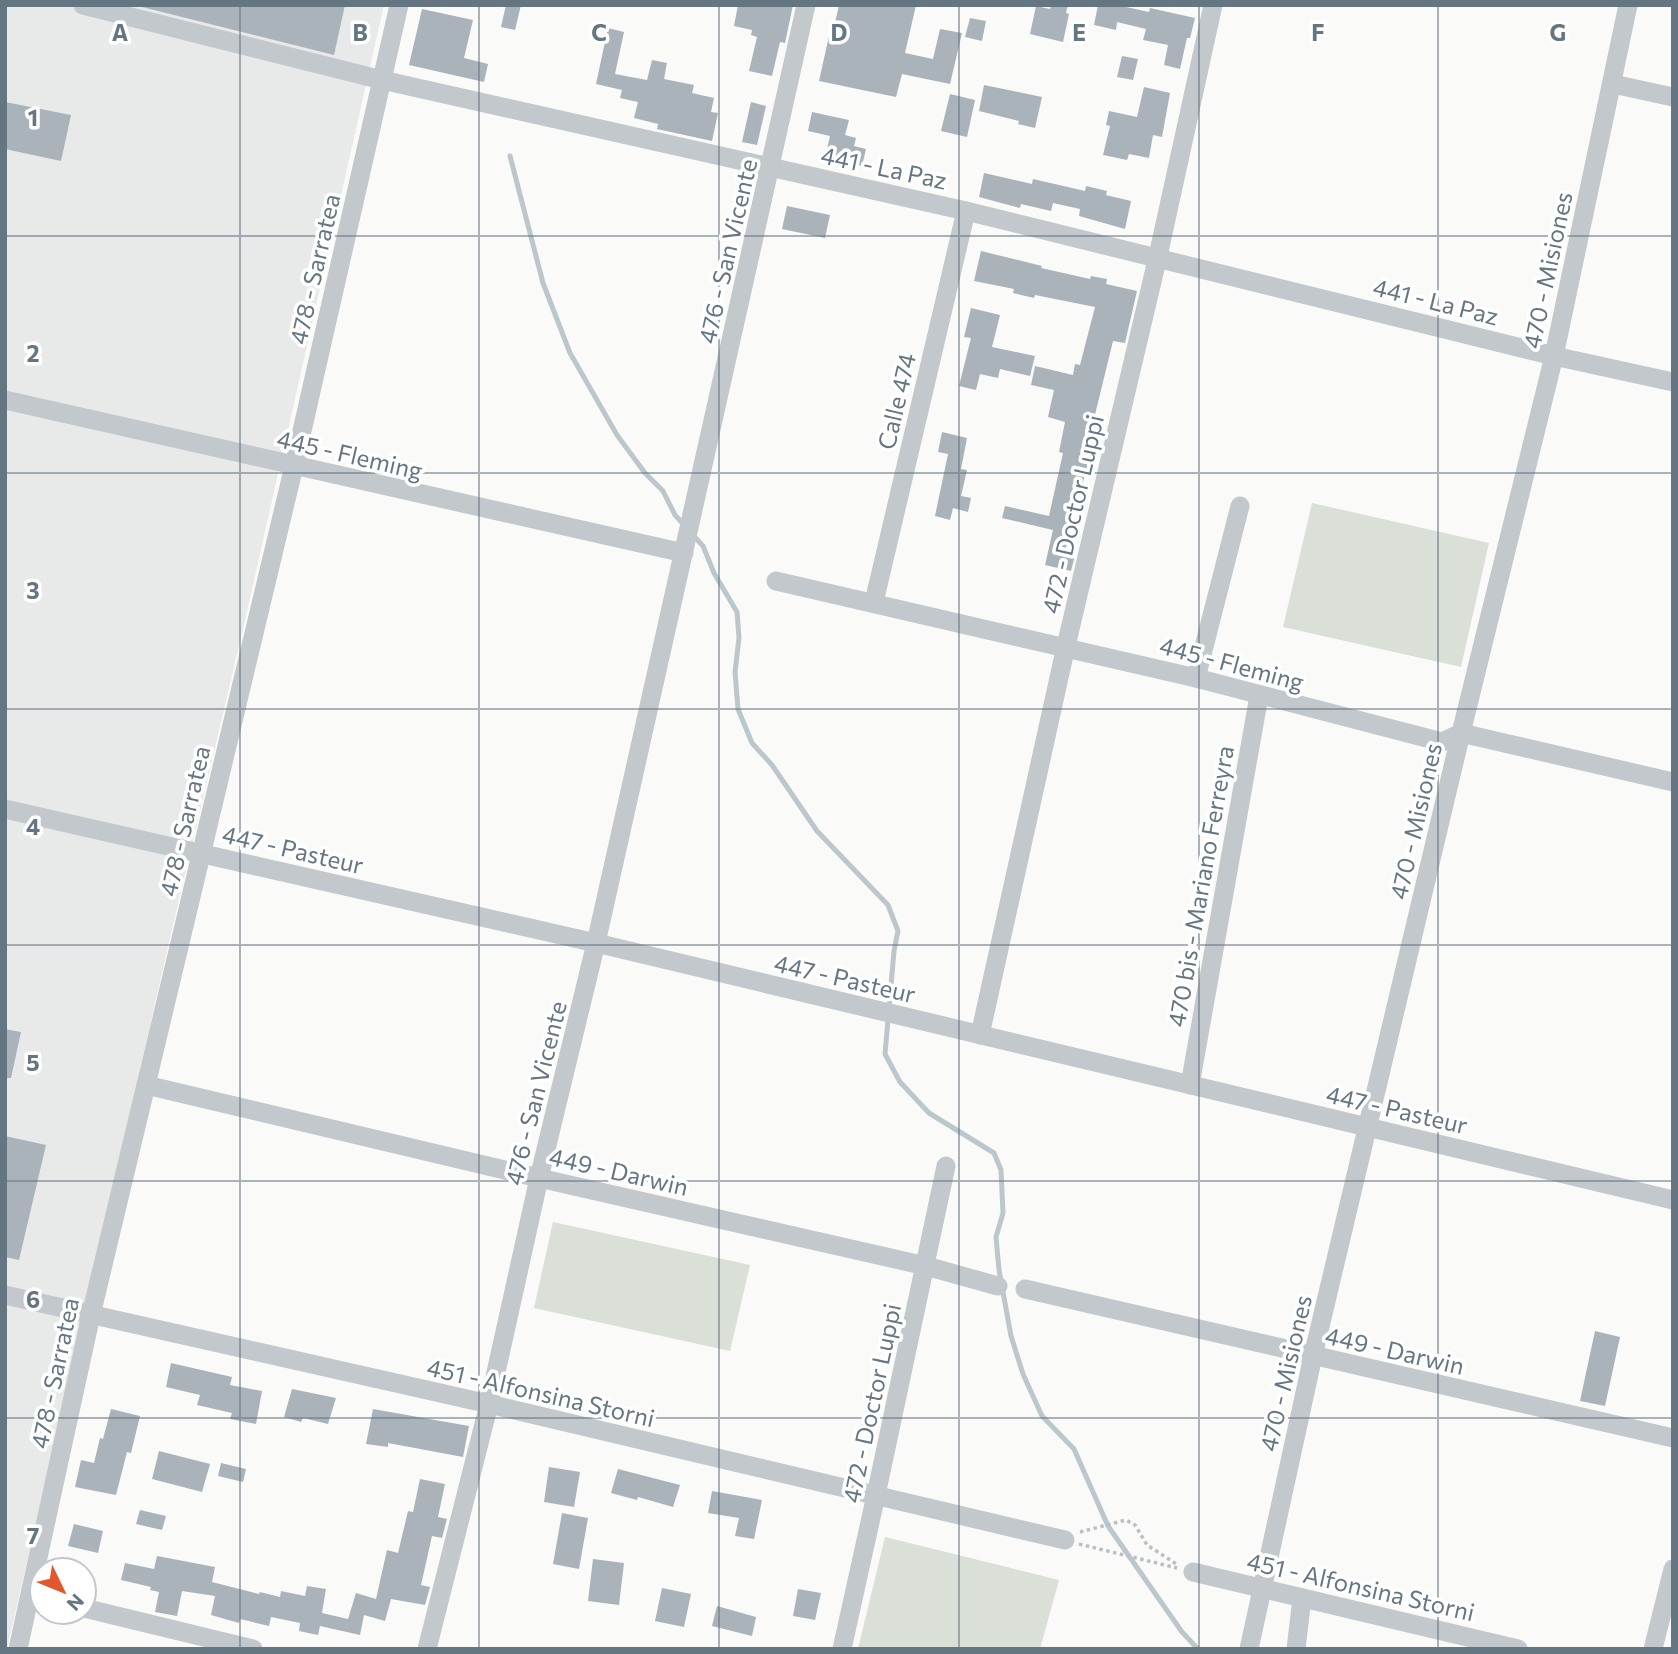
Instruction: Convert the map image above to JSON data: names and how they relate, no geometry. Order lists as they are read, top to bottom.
{
  "streets": {
    "street": [
      "441 - La Paz",
      "476 - San Vicente",
      "478 - Sarratea",
      "470 - Misiones",
      "Calle 474",
      "445 - Fleming",
      "472 - Doctor Luppi",
      "447 - Pasteur",
      "470 bis - Mariano Ferreyra",
      "449 - Darwin",
      "451 - Alfonsina Storni"
    ]
  },
  "crossings": [
    ["441 - La Paz", "476 - San Vicente"],
    ["441 - La Paz", "478 - Sarratea"],
    ["441 - La Paz", "470 - Misiones"],
    ["441 - La Paz", "Calle 474"],
    ["441 - La Paz", "472 - Doctor Luppi"],
    ["476 - San Vicente", "445 - Fleming"],
    ["476 - San Vicente", "447 - Pasteur"],
    ["476 - San Vicente", "449 - Darwin"],
    ["476 - San Vicente", "451 - Alfonsina Storni"],
    ["478 - Sarratea", "445 - Fleming"],
    ["478 - Sarratea", "447 - Pasteur"],
    ["478 - Sarratea", "449 - Darwin"],
    ["478 - Sarratea", "451 - Alfonsina Storni"],
    ["470 - Misiones", "445 - Fleming"],
    ["470 - Misiones", "447 - Pasteur"],
    ["470 - Misiones", "449 - Darwin"],
    ["470 - Misiones", "451 - Alfonsina Storni"],
    ["Calle 474", "445 - Fleming"],
    ["445 - Fleming", "472 - Doctor Luppi"],
    ["445 - Fleming", "470 bis - Mariano Ferreyra"],
    ["472 - Doctor Luppi", "447 - Pasteur"],
    ["472 - Doctor Luppi", "449 - Darwin"],
    ["472 - Doctor Luppi", "451 - Alfonsina Storni"],
    ["447 - Pasteur", "470 bis - Mariano Ferreyra"]
  ],
  "north": "bottom right",
  "grid": {
    "columns": [
      "A",
      "B",
      "C",
      "D",
      "E",
      "F",
      "G"
    ],
    "rows": [
      "1",
      "2",
      "3",
      "4",
      "5",
      "6",
      "7"
    ]
  }
}
